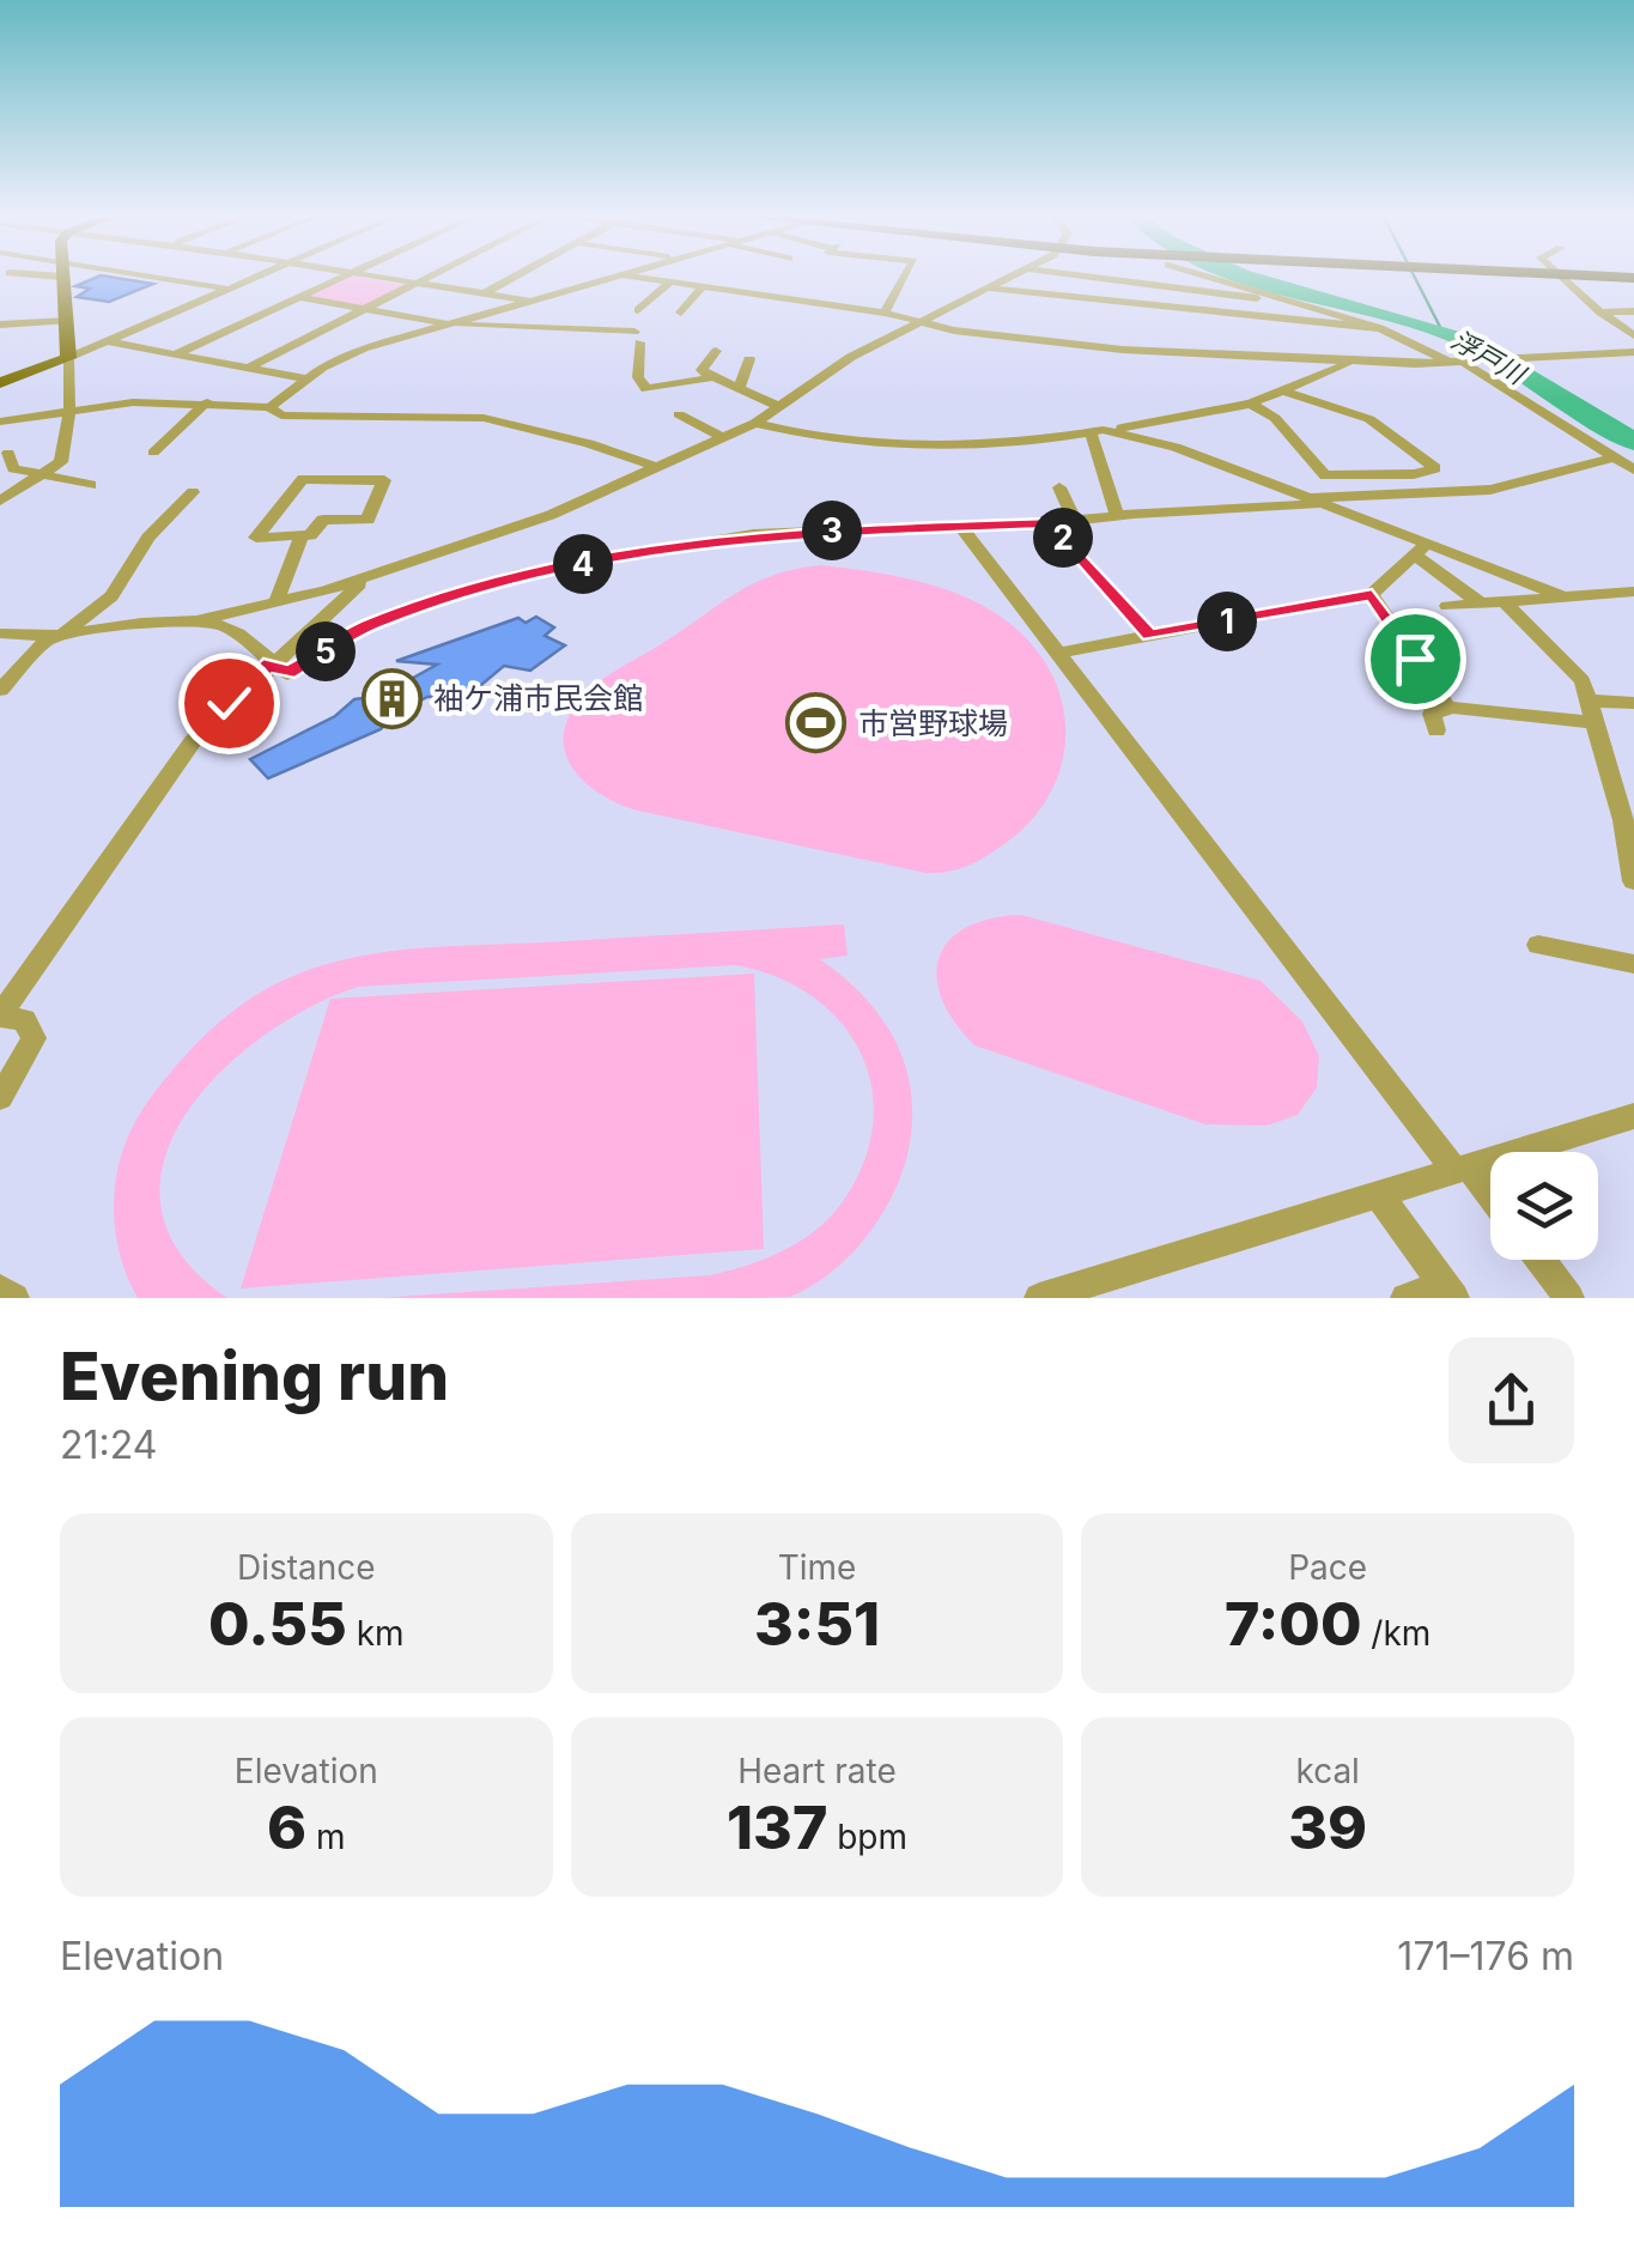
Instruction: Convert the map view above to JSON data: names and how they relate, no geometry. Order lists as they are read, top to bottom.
{
  "water": ["浮戸川"],
  "places": {
    "building": ["袖ケ浦市民会館"],
    "sports": ["市営野球場"]
  },
  "page": {
    "pins": [
      "3",
      "2",
      "4",
      "1",
      "5"
    ],
    "heading": ["Evening run", "21:24"],
    "stats": [
      ["Distance", "0.55 km"],
      ["Time", "3:51"],
      ["Pace", "7:00 /km"],
      ["Elevation", "6 m"],
      ["Heart rate", "137 bpm"],
      ["kcal", "39"]
    ],
    "chart": ["Elevation", "171–176 m"]
  }
}
